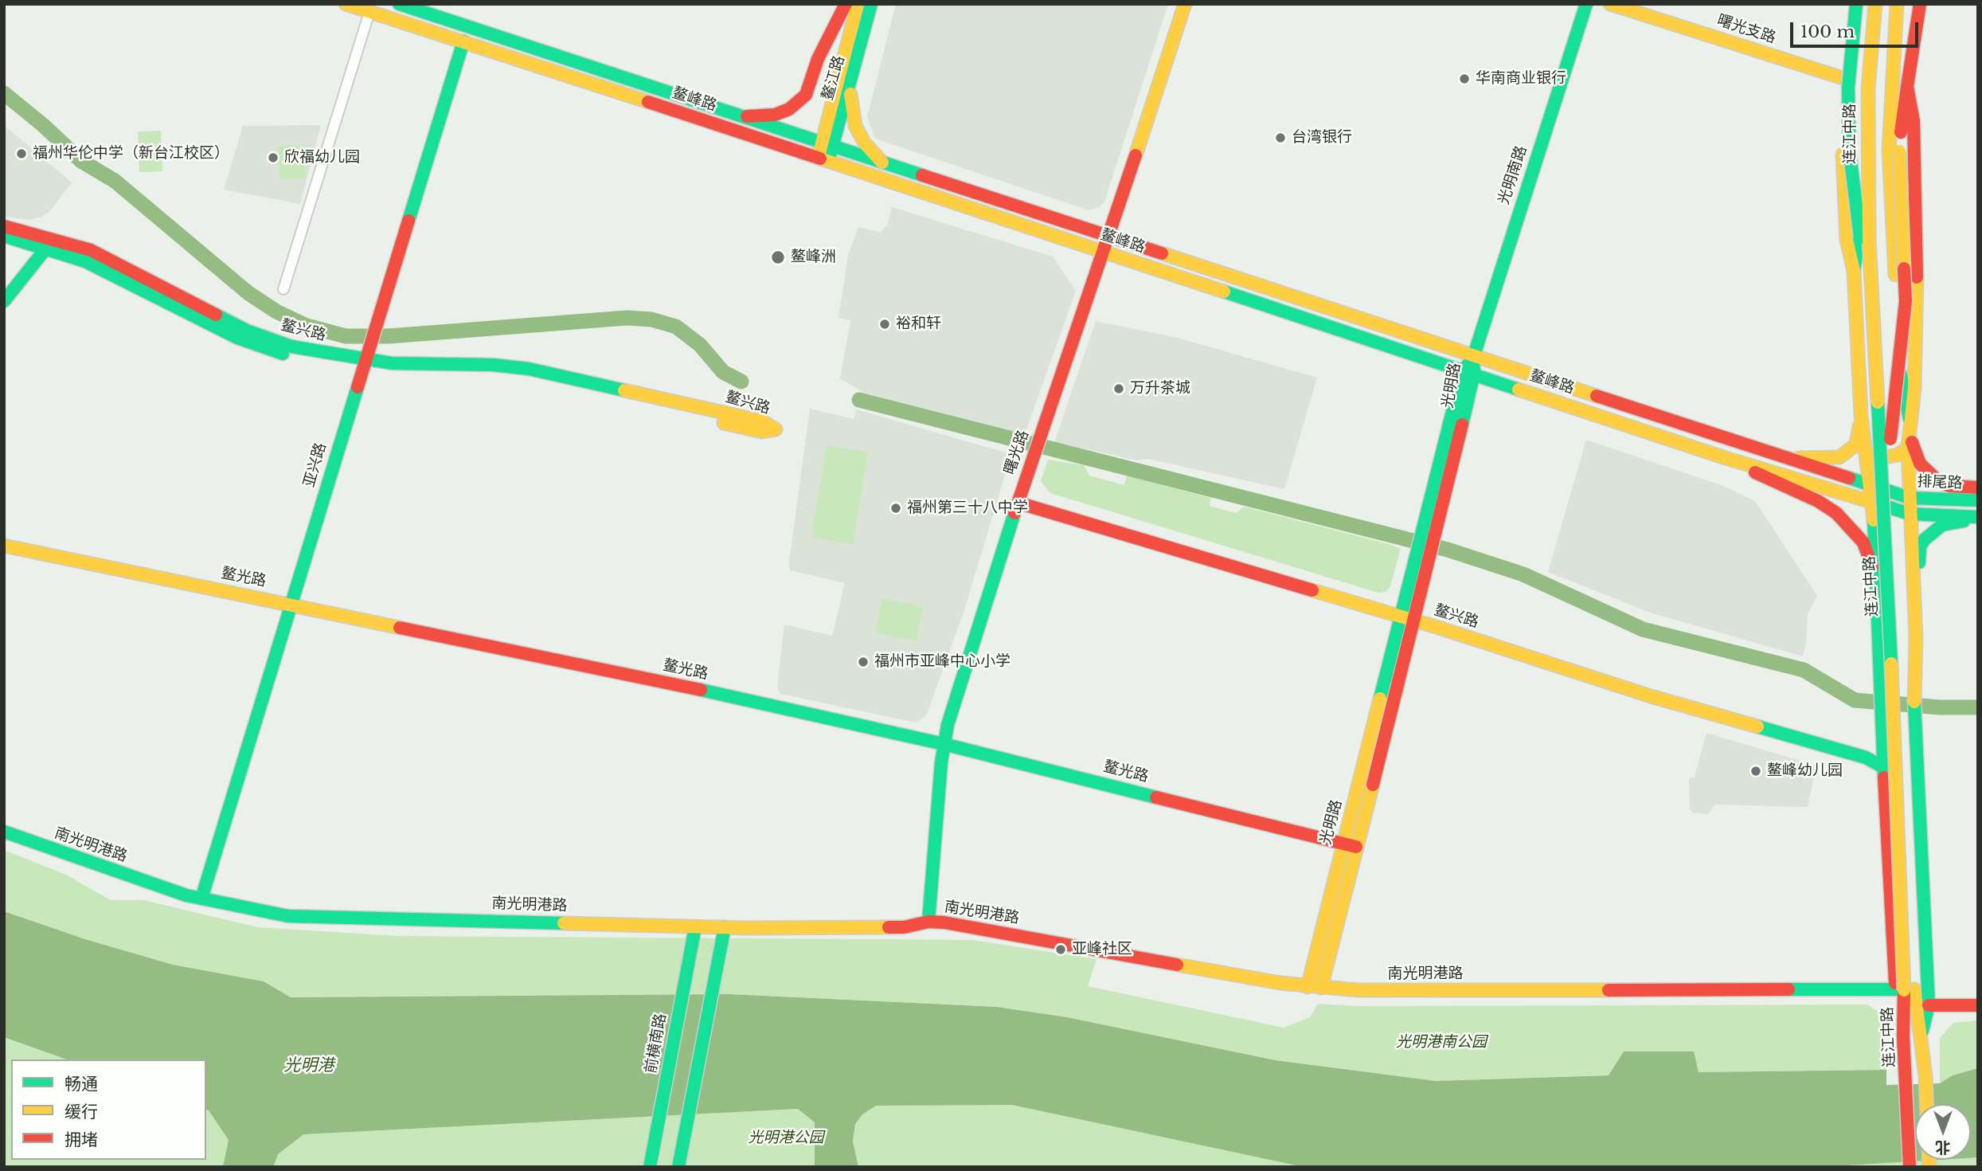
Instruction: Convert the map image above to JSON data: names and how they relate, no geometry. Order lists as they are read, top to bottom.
{
  "streets": {
    "main road": [
      "曙光支路",
      "鳌江路",
      "鳌峰路",
      "连江中路",
      "光明南路",
      "鳌兴路",
      "光明路",
      "曙光路",
      "亚兴路",
      "排尾路",
      "鳌光路",
      "南光明港路",
      "前横南路"
    ]
  },
  "crossings": [
    ["鳌江路", "鳌峰路"],
    ["鳌峰路", "光明南路"],
    ["鳌峰路", "光明路"],
    ["鳌峰路", "曙光路"],
    ["鳌峰路", "亚兴路"],
    ["鳌峰路", "排尾路"],
    ["连江中路", "南光明港路"],
    ["光明南路", "光明路"],
    ["鳌兴路", "光明路"],
    ["鳌兴路", "曙光路"],
    ["鳌兴路", "亚兴路"],
    ["光明路", "鳌光路"],
    ["光明路", "南光明港路"],
    ["曙光路", "鳌光路"],
    ["曙光路", "南光明港路"],
    ["亚兴路", "鳌光路"],
    ["亚兴路", "南光明港路"],
    ["南光明港路", "前横南路"]
  ],
  "water": ["光明港"],
  "parks": ["光明港南公园", "光明港公园"],
  "places": [
    "华南商业银行",
    "台湾银行",
    "福州华伦中学（新台江校区）",
    "欣福幼儿园",
    "鳌峰洲",
    "裕和轩",
    "万升茶城",
    "福州第三十八中学",
    "福州市亚峰中心小学",
    "鳌峰幼儿园",
    "亚峰社区"
  ],
  "legend": ["畅通", "缓行", "拥堵"],
  "scale_bar": "100 m",
  "north": "bottom"
}
